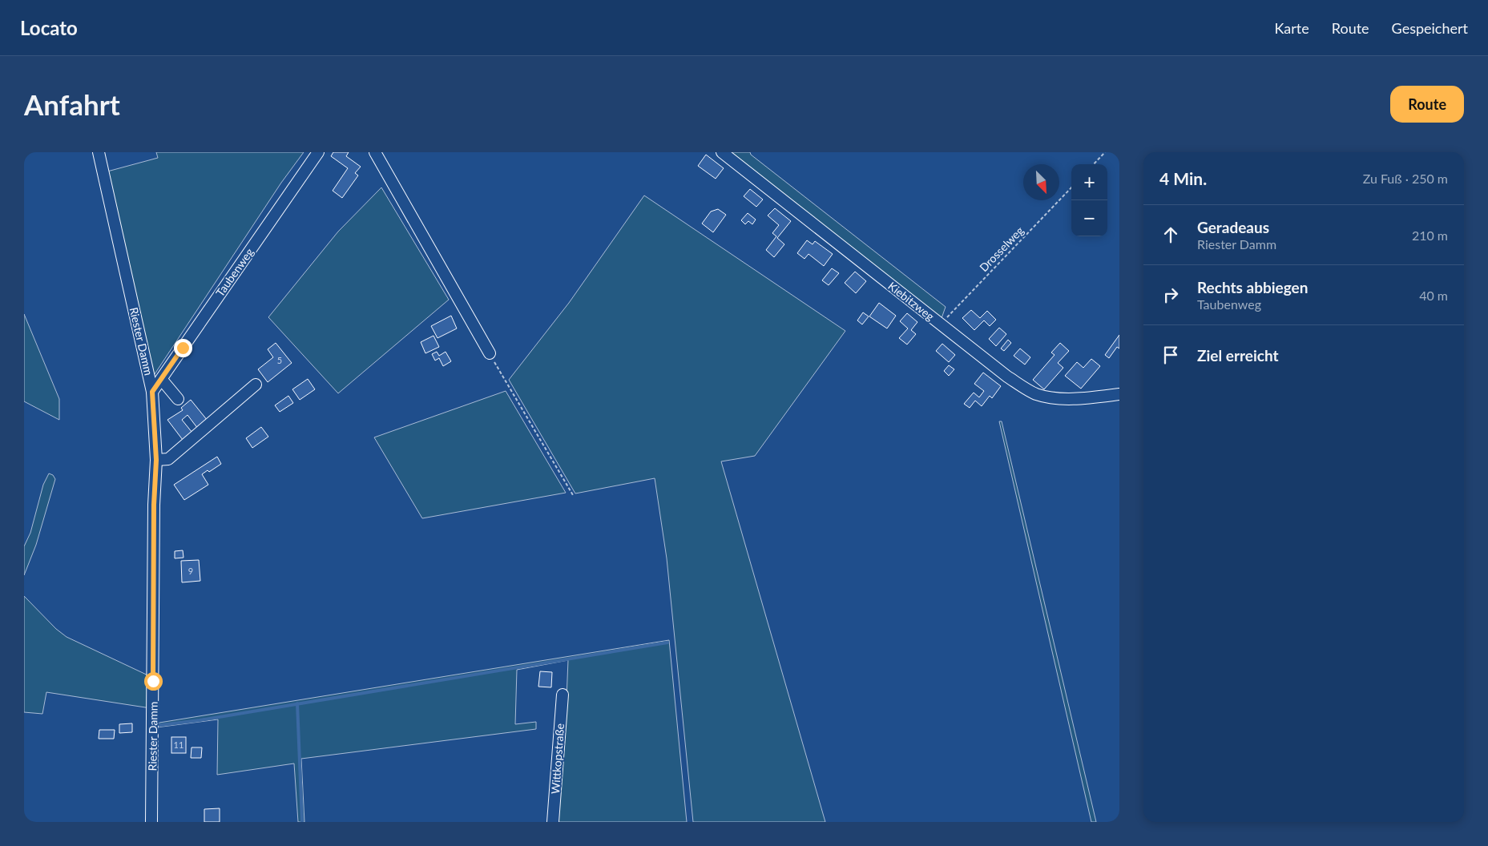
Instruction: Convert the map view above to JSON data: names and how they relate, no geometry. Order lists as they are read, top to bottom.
{
  "streets": {
    "street": [
      "Taubenweg",
      "Kiebitzweg",
      "Riester Damm",
      "Wittkopstraße"
    ],
    "path": ["Drosselweg"]
  },
  "crossings": [
    ["Drosselweg", "Kiebitzweg"],
    ["Taubenweg", "Riester Damm"]
  ],
  "house_numbers": ["5", "9", "11"],
  "north": "bottom right",
  "page": {
    "header": "Locato",
    "nav": ["Karte", "Route", "Gespeichert"],
    "buttons": "Route",
    "title": "Anfahrt",
    "heading": ["4 Min.", "Zu Fuß · 250 m"],
    "map_buttons": ["+", "−"],
    "list": [
      ["Geradeaus", "Riester Damm", "210 m"],
      ["Rechts abbiegen", "Taubenweg", "40 m"],
      "Ziel erreicht"
    ]
  }
}
